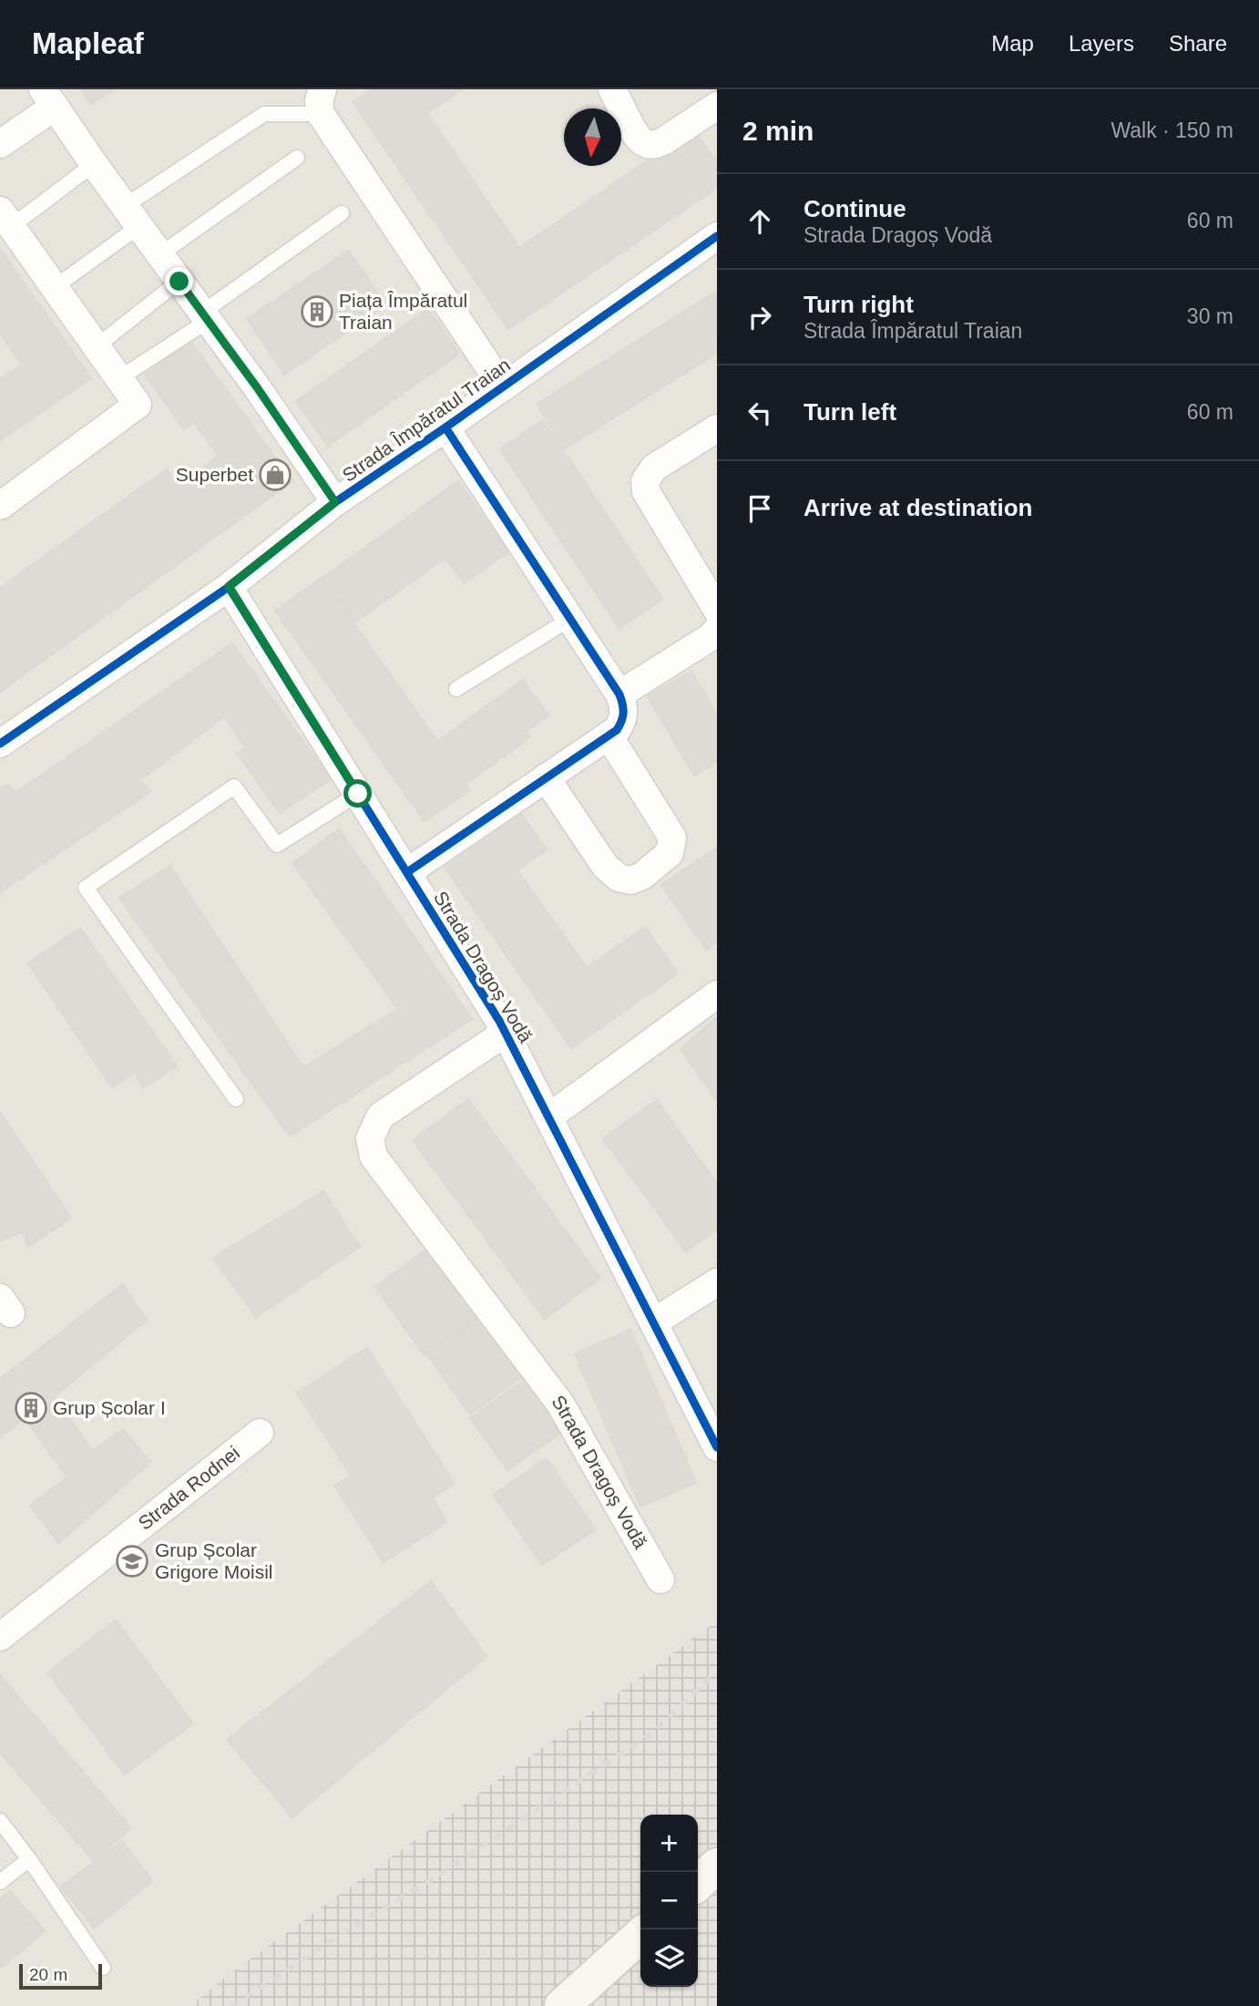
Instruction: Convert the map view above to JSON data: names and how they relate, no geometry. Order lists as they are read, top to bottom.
{
  "streets": {
    "street": ["Strada Împăratul Traian", "Strada Dragoș Vodă", "Strada Rodnei"]
  },
  "crossings": [
    ["Strada Împăratul Traian", "Strada Dragoș Vodă"]
  ],
  "places": {
    "building": ["Piața Împăratul Traian", "Grup Școlar I"],
    "shop": ["Superbet"],
    "school or university": ["Grup Școlar Grigore Moisil"]
  },
  "scale_bar": "20 m",
  "north": "bottom",
  "page": {
    "header": "Mapleaf",
    "nav": ["Map", "Layers", "Share"],
    "heading": ["2 min", "Walk · 150 m"],
    "list": [
      ["Continue", "Strada Dragoș Vodă", "60 m"],
      ["Turn right", "Strada Împăratul Traian", "30 m"],
      ["Turn left", "60 m"],
      "Arrive at destination"
    ],
    "map_buttons": ["+", "−"],
    "scale": "20 m"
  }
}
